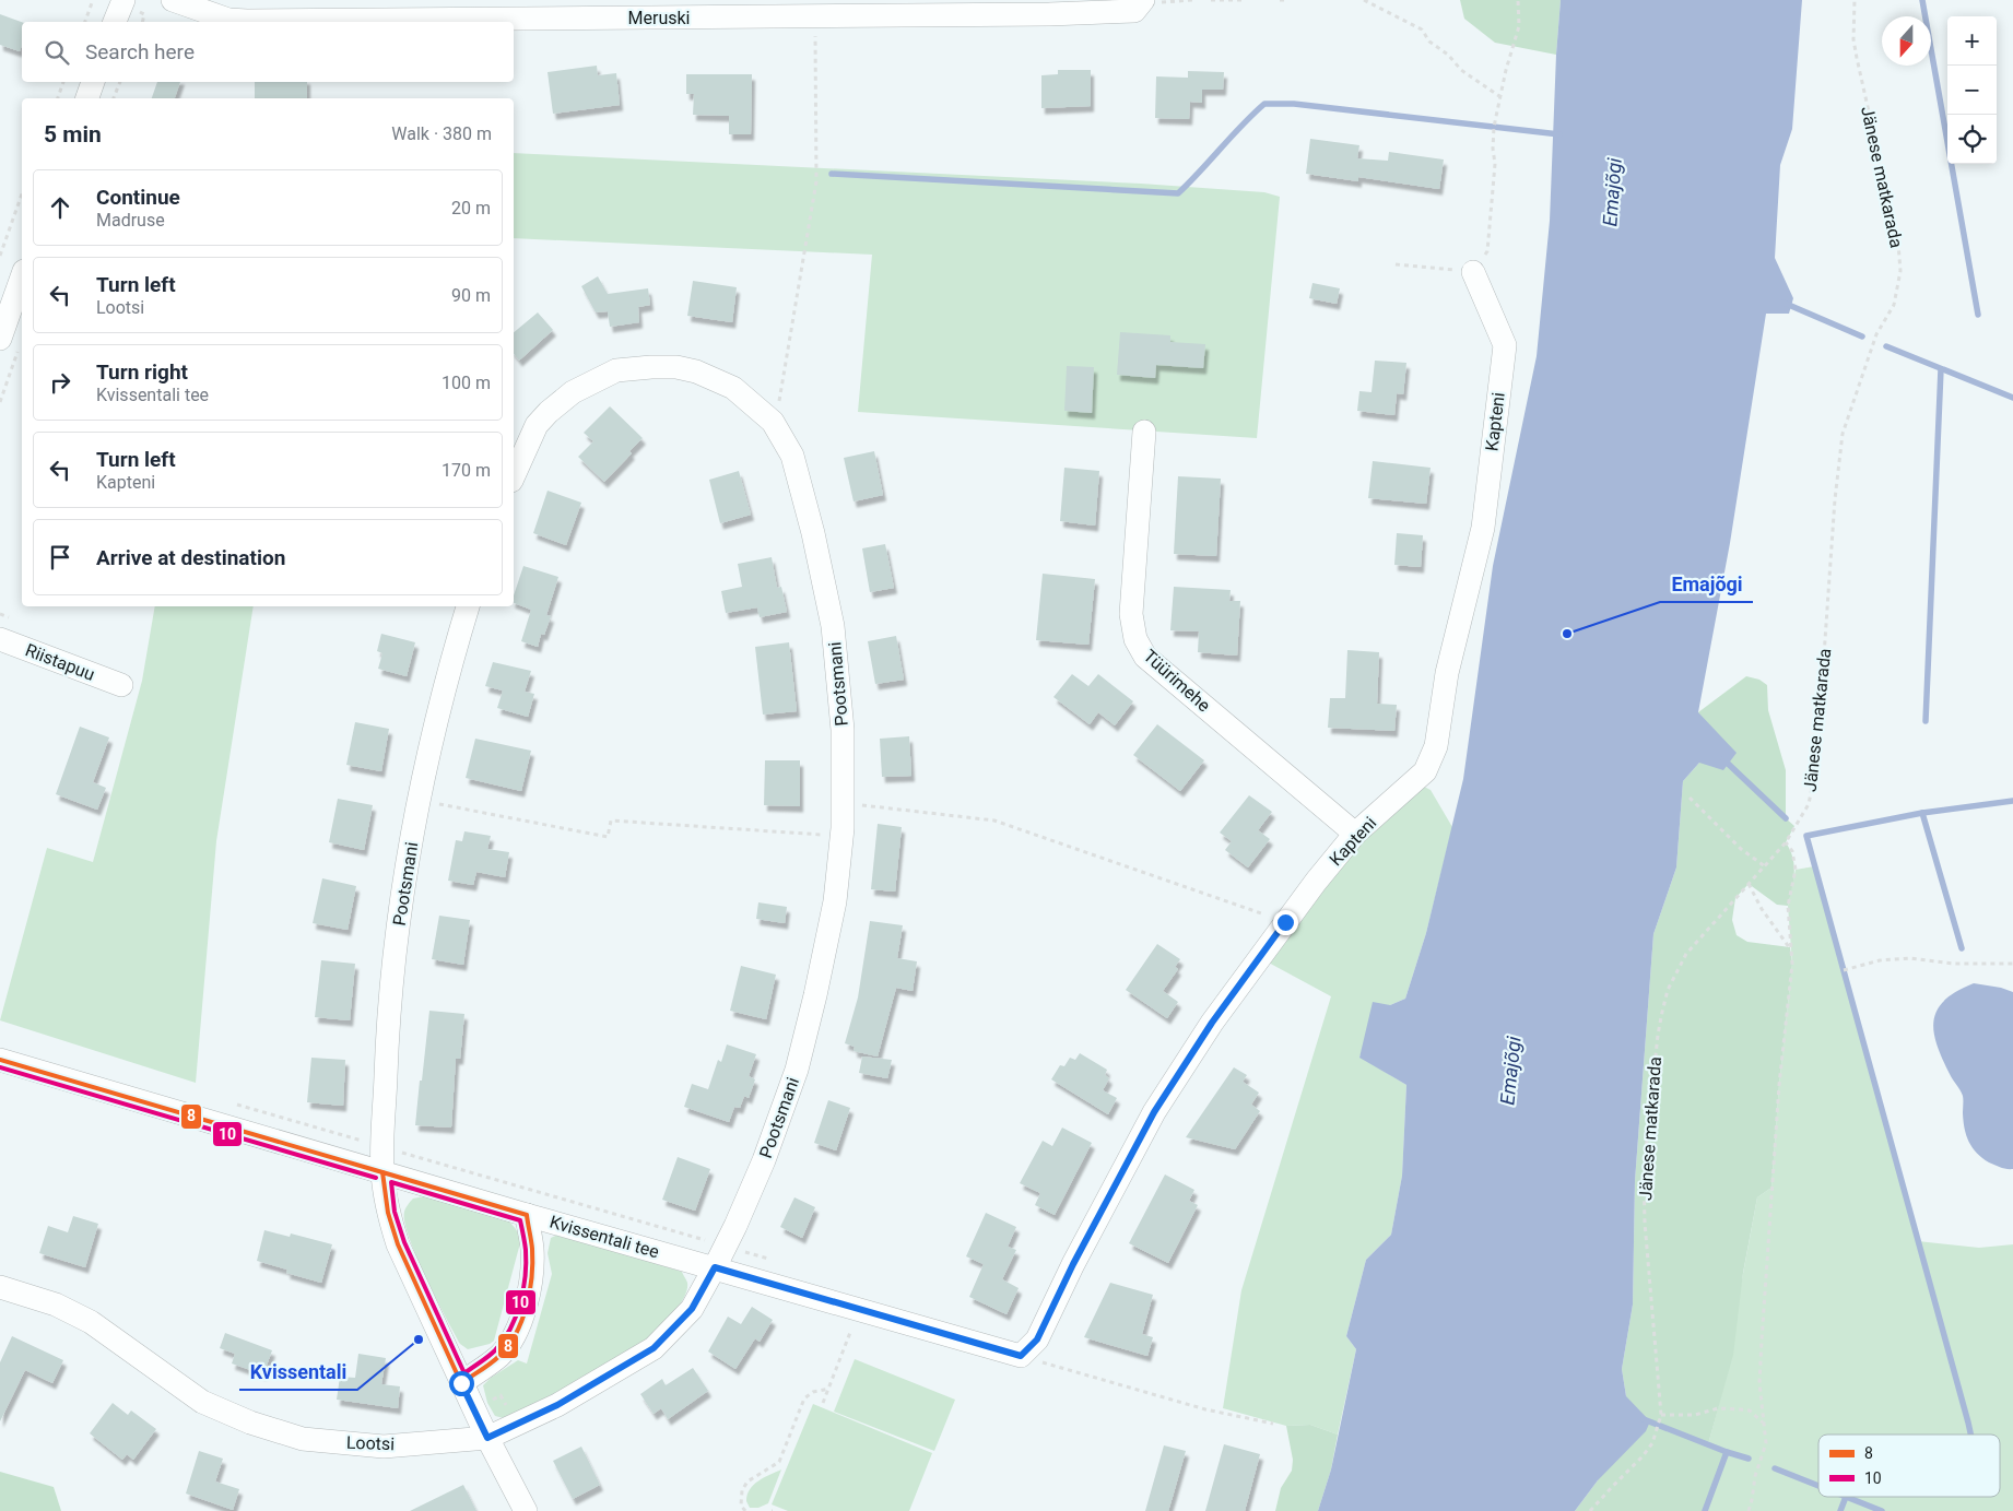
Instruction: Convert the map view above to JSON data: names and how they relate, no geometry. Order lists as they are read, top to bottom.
{
  "streets": {
    "street": [
      "Meruski",
      "Kapteni",
      "Riistapuu",
      "Tüürimehe",
      "Pootsmani",
      "Kvissentali tee",
      "Lootsi"
    ],
    "path": ["Jänese matkarada"]
  },
  "crossings": [
    ["Kapteni", "Tüürimehe"],
    ["Kapteni", "Kvissentali tee"],
    ["Pootsmani", "Kvissentali tee"],
    ["Pootsmani", "Lootsi"],
    ["Kvissentali tee", "Lootsi"]
  ],
  "water": ["Emajõgi"],
  "places": ["Emajõgi", "Kvissentali"],
  "lines": ["transit line 8", "transit line 10"],
  "legend": ["8", "10"],
  "north": "bottom",
  "page": {
    "map_buttons": ["+", "−"],
    "search": "Search here",
    "heading": ["5 min", "Walk · 380 m"],
    "list": [
      ["Continue", "Madruse", "20 m"],
      ["Turn left", "Lootsi", "90 m"],
      ["Turn right", "Kvissentali tee", "100 m"],
      ["Turn left", "Kapteni", "170 m"],
      "Arrive at destination"
    ]
  }
}
